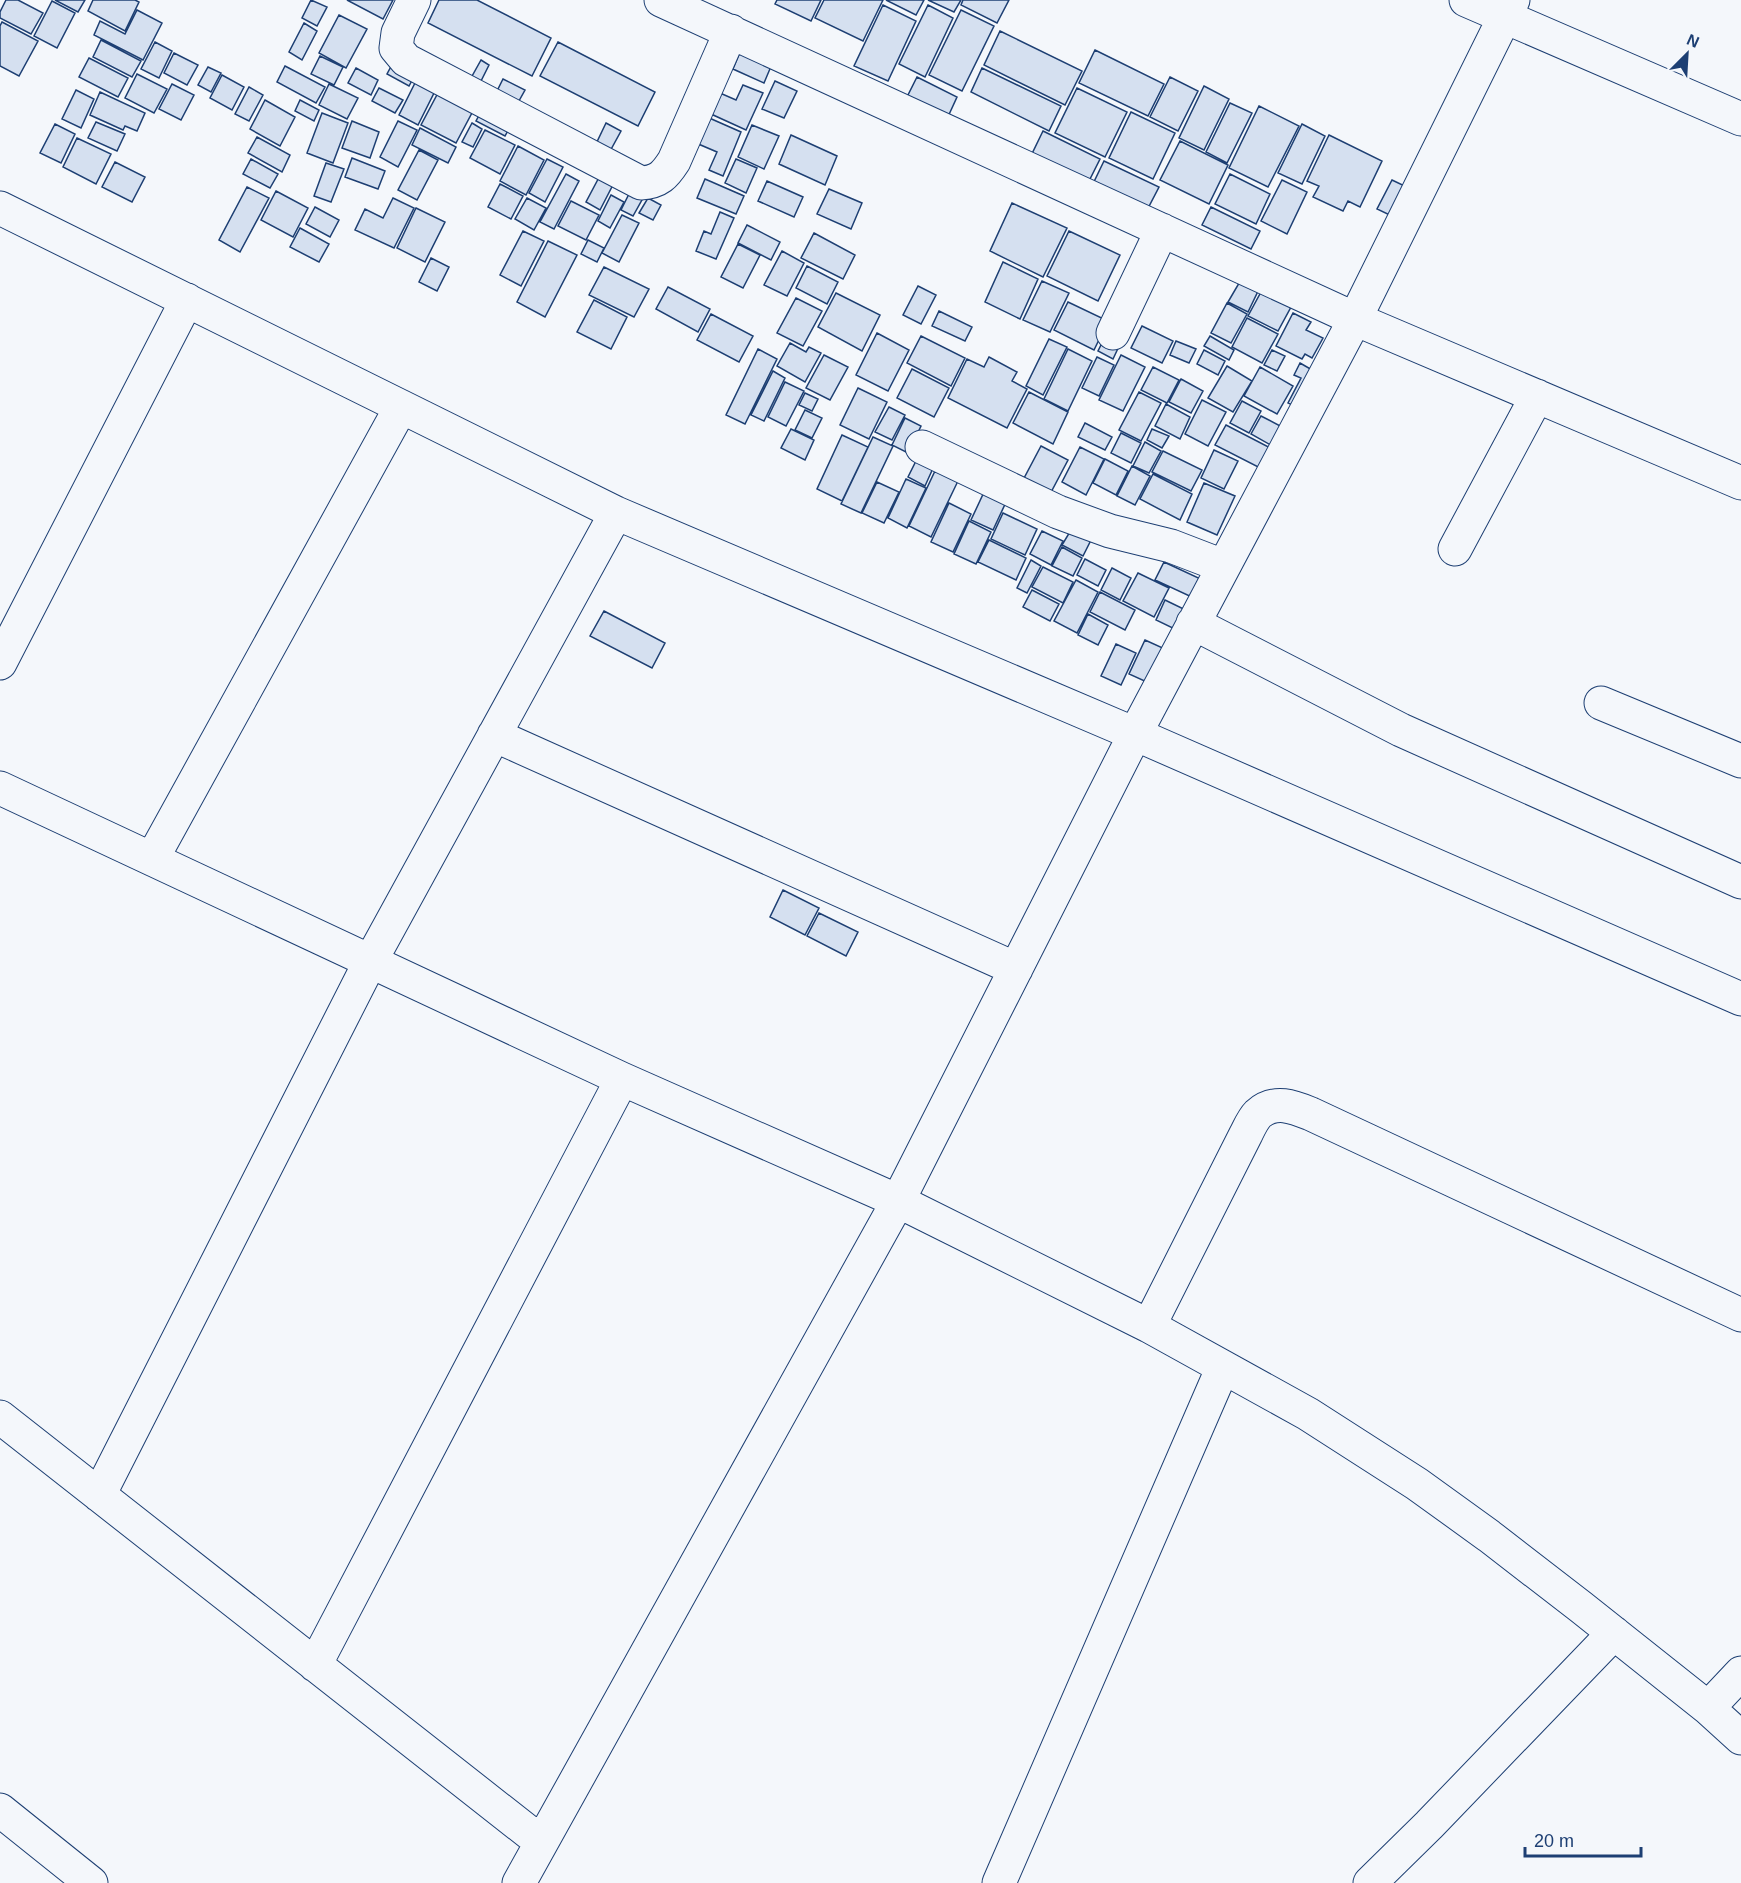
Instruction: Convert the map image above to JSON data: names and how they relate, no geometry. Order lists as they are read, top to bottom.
{
  "scale_bar": "20 m",
  "north": "top right"
}
